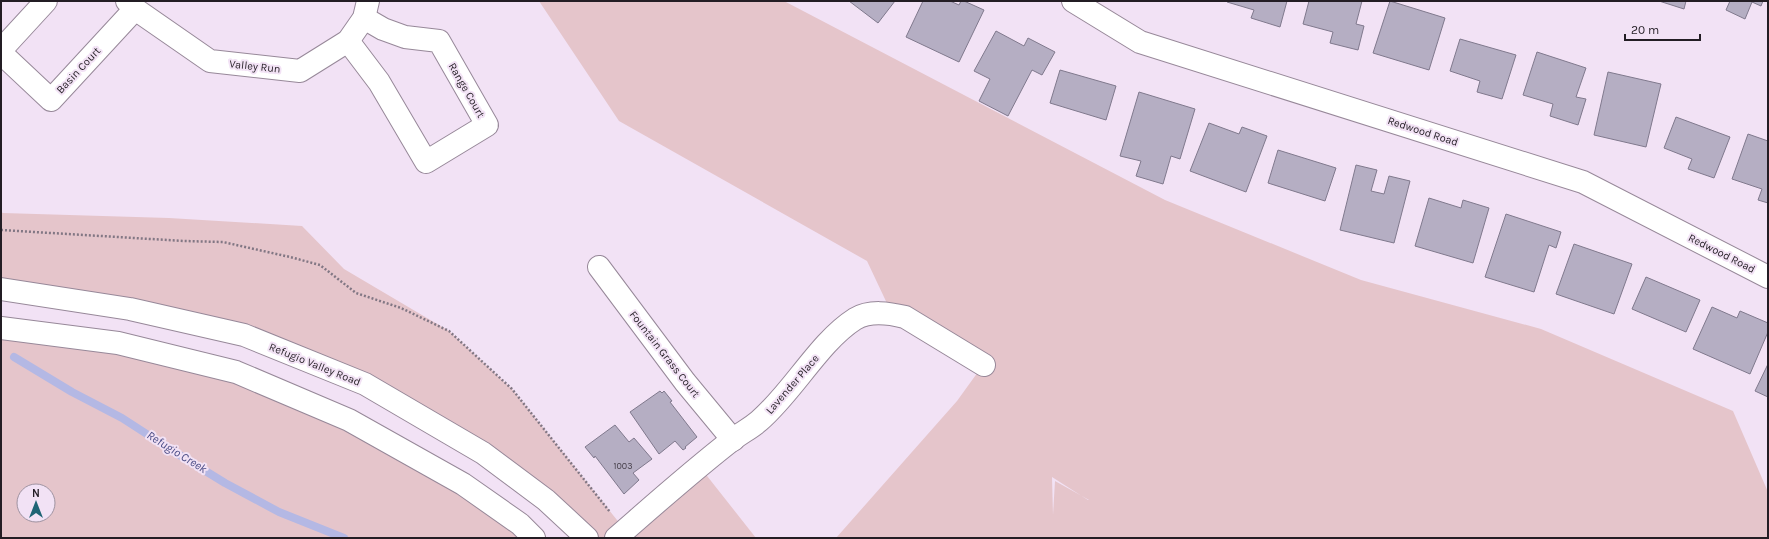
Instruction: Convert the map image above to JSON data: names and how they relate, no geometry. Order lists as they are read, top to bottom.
{
  "streets": {
    "street": [
      "Valley Run",
      "Basin Court",
      "Range Court",
      "Redwood Road",
      "Fountain Grass Court",
      "Refugio Valley Road",
      "Lavender Place"
    ]
  },
  "crossings": [
    ["Valley Run", "Basin Court"],
    ["Valley Run", "Range Court"],
    ["Fountain Grass Court", "Lavender Place"]
  ],
  "water": ["Refugio Creek"],
  "house_numbers": ["1003"],
  "scale_bar": "20 m",
  "north": "top"
}
